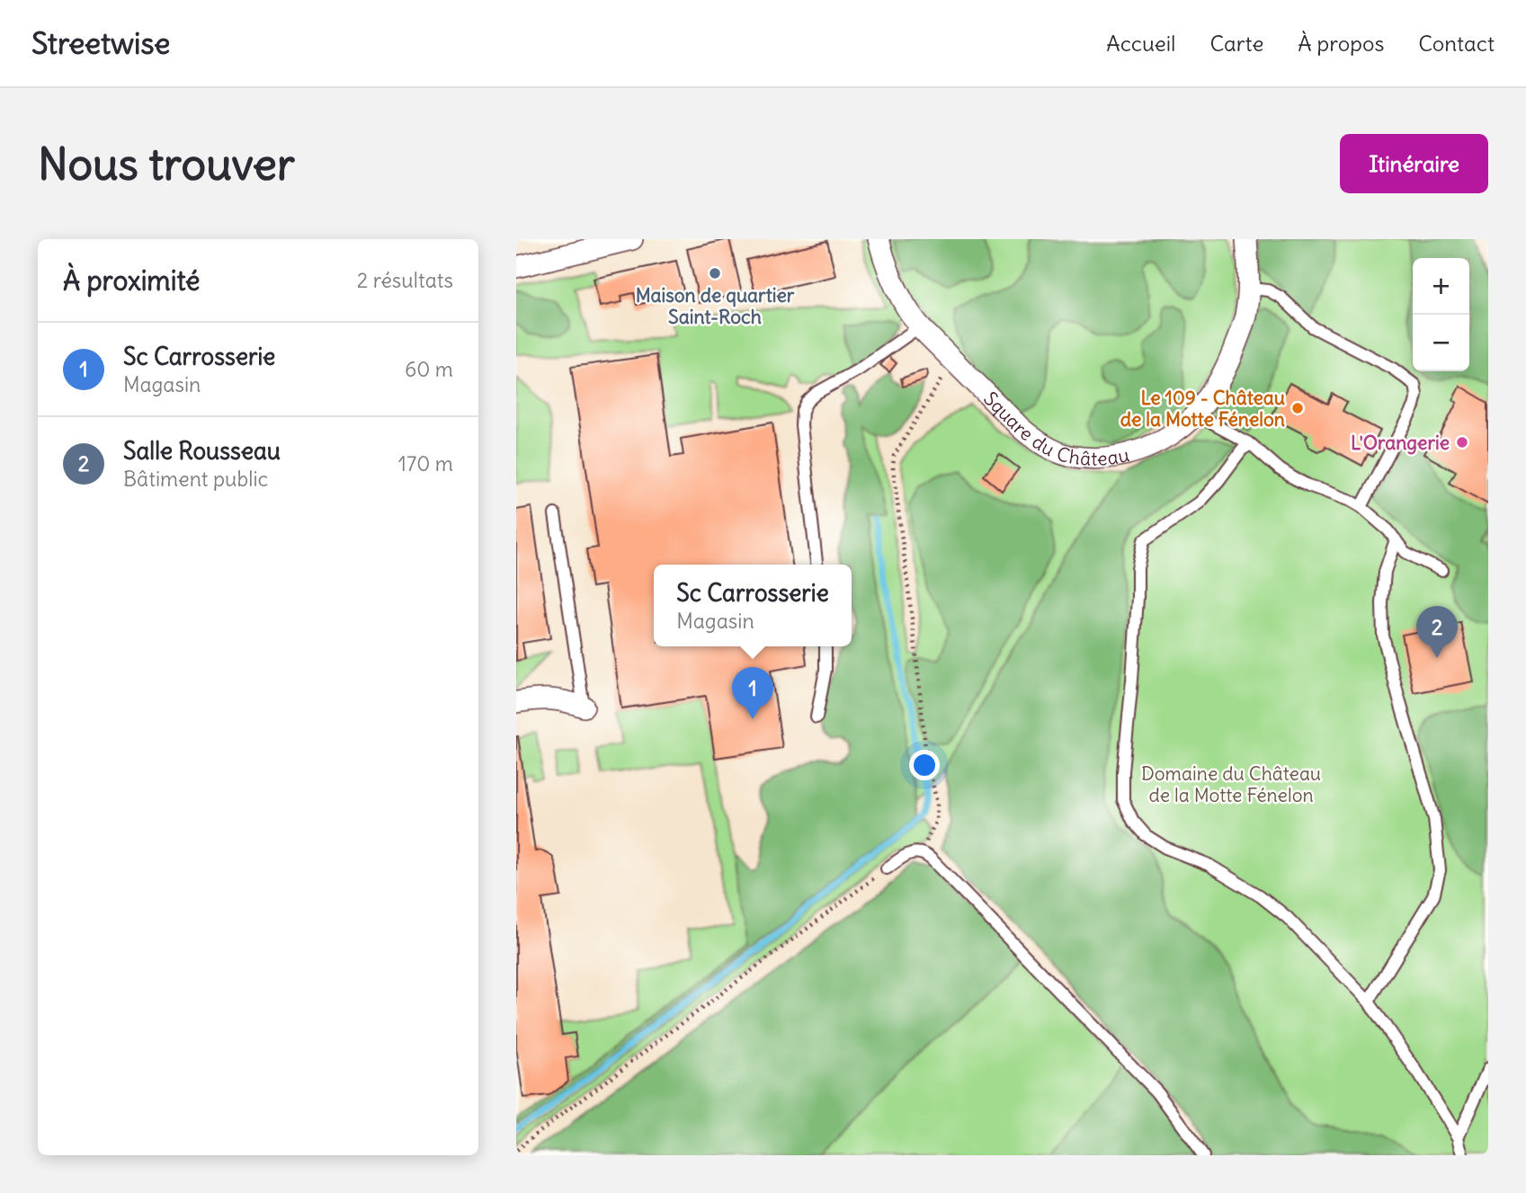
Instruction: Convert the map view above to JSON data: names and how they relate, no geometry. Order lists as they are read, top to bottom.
{
  "streets": {
    "street": ["Square du Château"]
  },
  "parks": ["Domaine du Château de la Motte Fénelon"],
  "places": ["Maison de quartier Saint-Roch", "Le 109 - Château de la Motte Fénelon", "L'Orangerie"],
  "page": {
    "header": "Streetwise",
    "nav": [
      "Accueil",
      "Carte",
      "À propos",
      "Contact"
    ],
    "buttons": "Itinéraire",
    "title": "Nous trouver",
    "heading": ["À proximité", "2 résultats"],
    "map_buttons": ["+", "−"],
    "list": [
      {
        "mark": "1",
        "name": "Sc Carrosserie",
        "note": "Magasin",
        "value": "60 m"
      },
      {
        "mark": "2",
        "name": "Salle Rousseau",
        "note": "Bâtiment public",
        "value": "170 m"
      }
    ],
    "popup": ["Sc Carrosserie", "Magasin"],
    "pins": ["2", "1"]
  }
}
